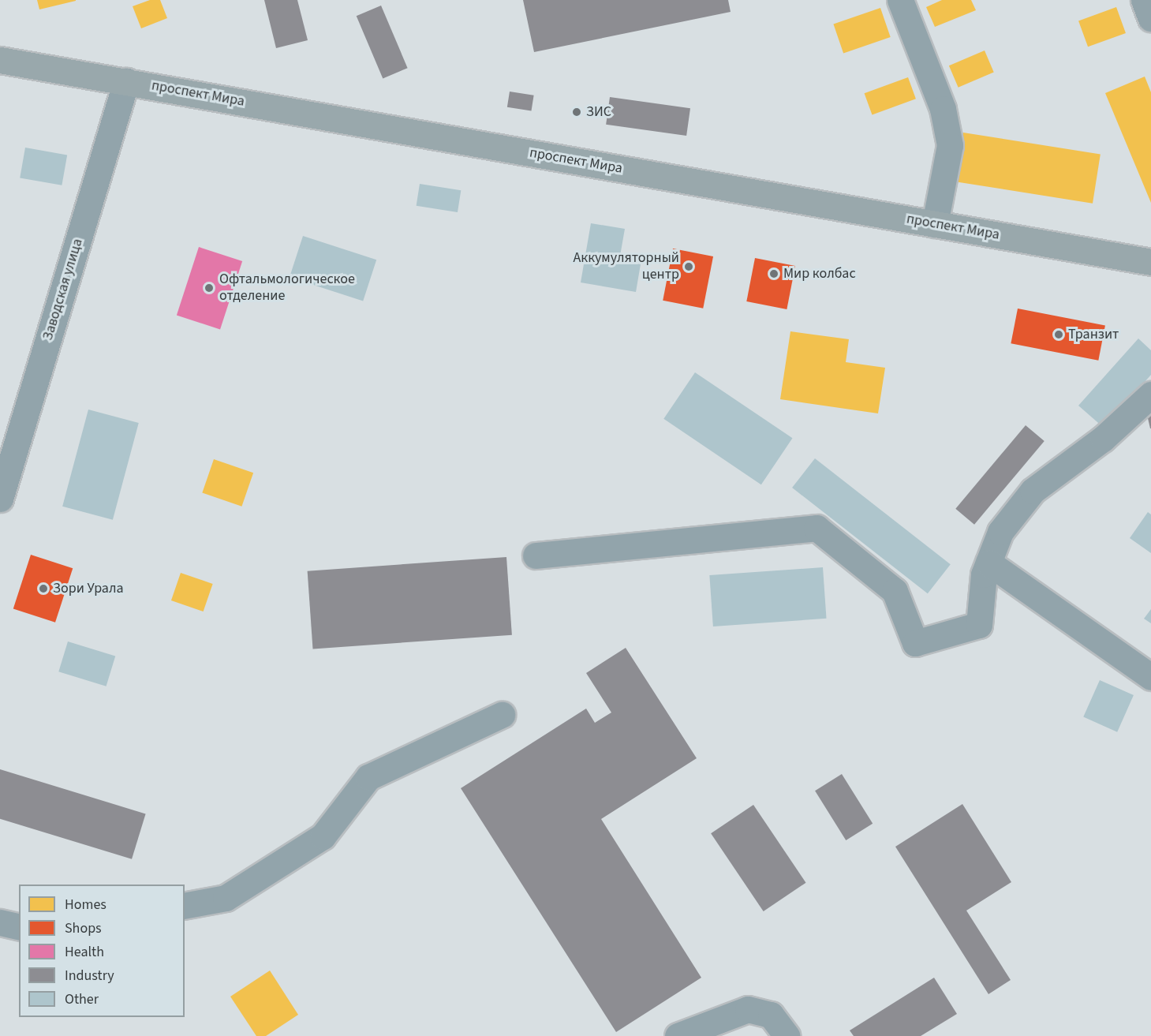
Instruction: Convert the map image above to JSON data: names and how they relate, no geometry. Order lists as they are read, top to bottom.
{
  "streets": {
    "main road": ["проспект Мира"],
    "street": ["Заводская улица"]
  },
  "crossings": [
    ["проспект Мира", "Заводская улица"]
  ],
  "places": [
    "ЗИС",
    "Аккумуляторный центр",
    "Мир колбас",
    "Офтальмологическое отделение",
    "Транзит",
    "Зори Урала"
  ],
  "legend": [
    "Homes",
    "Shops",
    "Health",
    "Industry",
    "Other"
  ]
}
